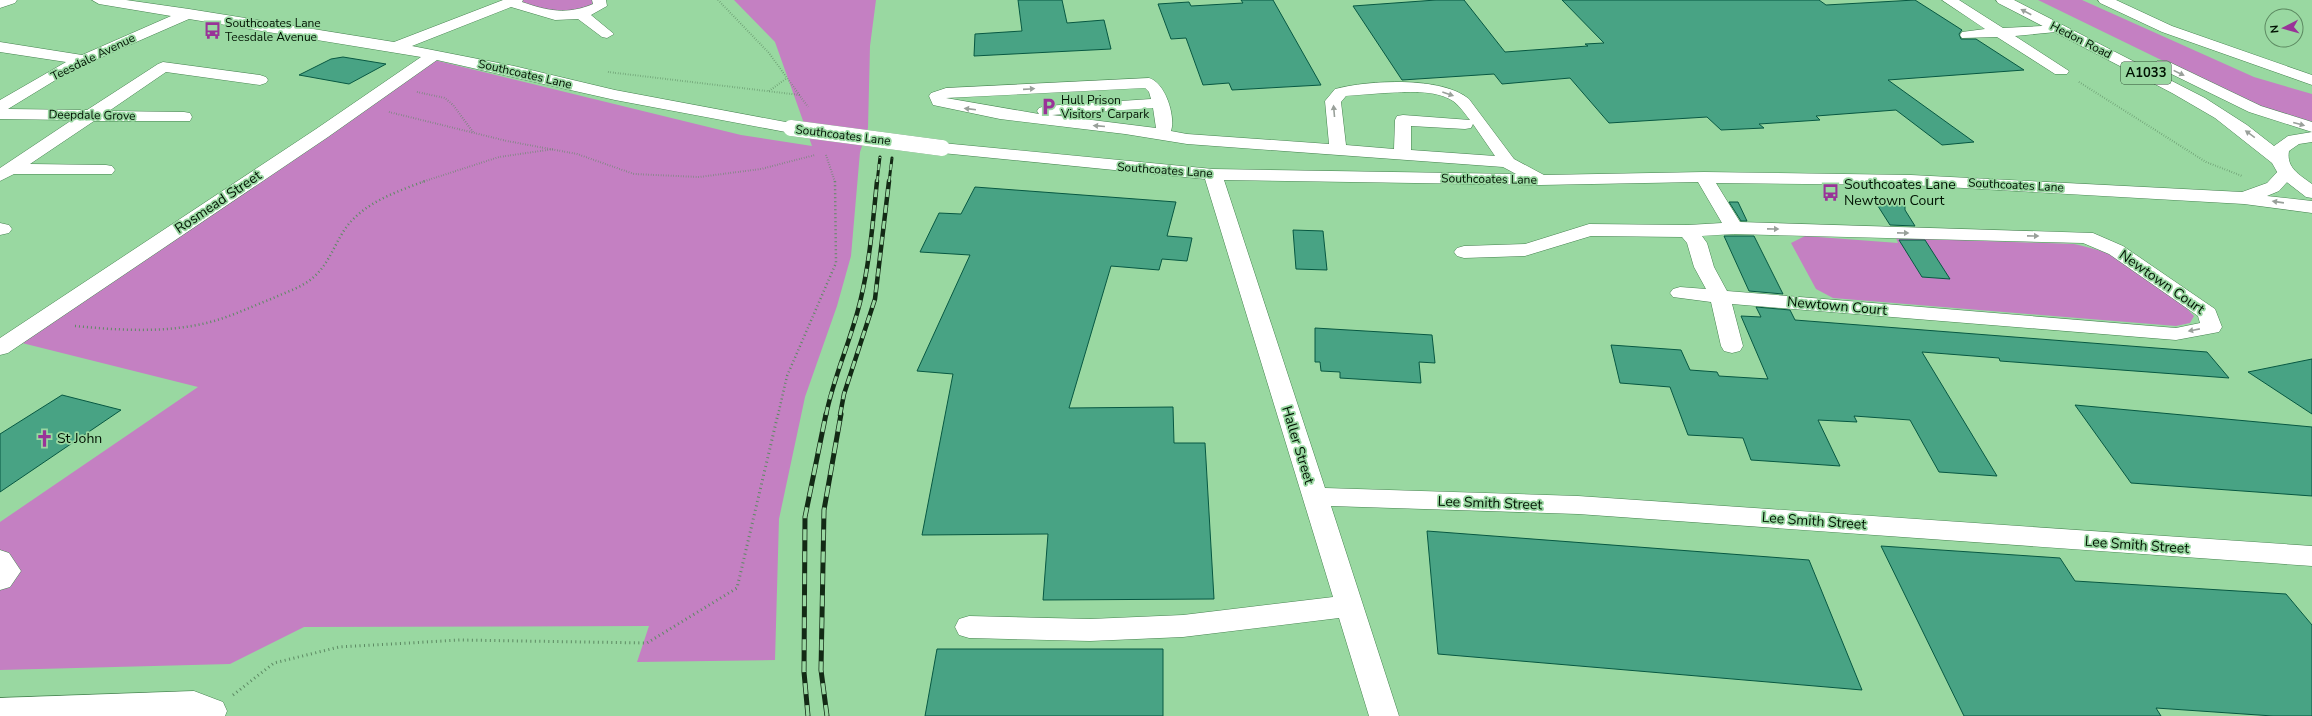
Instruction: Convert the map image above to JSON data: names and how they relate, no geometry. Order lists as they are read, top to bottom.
{
  "streets": {
    "main road": [
      "Hedon Road",
      "Teesdale Avenue",
      "A1033",
      "Southcoates Lane",
      "Deepdale Grove",
      "Rosmead Street",
      "Newtown Court",
      "Haller Street",
      "Lee Smith Street"
    ]
  },
  "crossings": [
    ["Hedon Road", "A1033"],
    ["Hedon Road", "Southcoates Lane"],
    ["Teesdale Avenue", "Southcoates Lane"],
    ["A1033", "Southcoates Lane"],
    ["Southcoates Lane", "Rosmead Street"],
    ["Southcoates Lane", "Haller Street"],
    ["Haller Street", "Lee Smith Street"]
  ],
  "places": {
    "bus stop": ["Southcoates Lane Teesdale Avenue", "Southcoates Lane Newtown Court"],
    "parking": ["Hull Prison Visitors' Carpark"],
    "church": ["St John"]
  },
  "north": "left"
}
